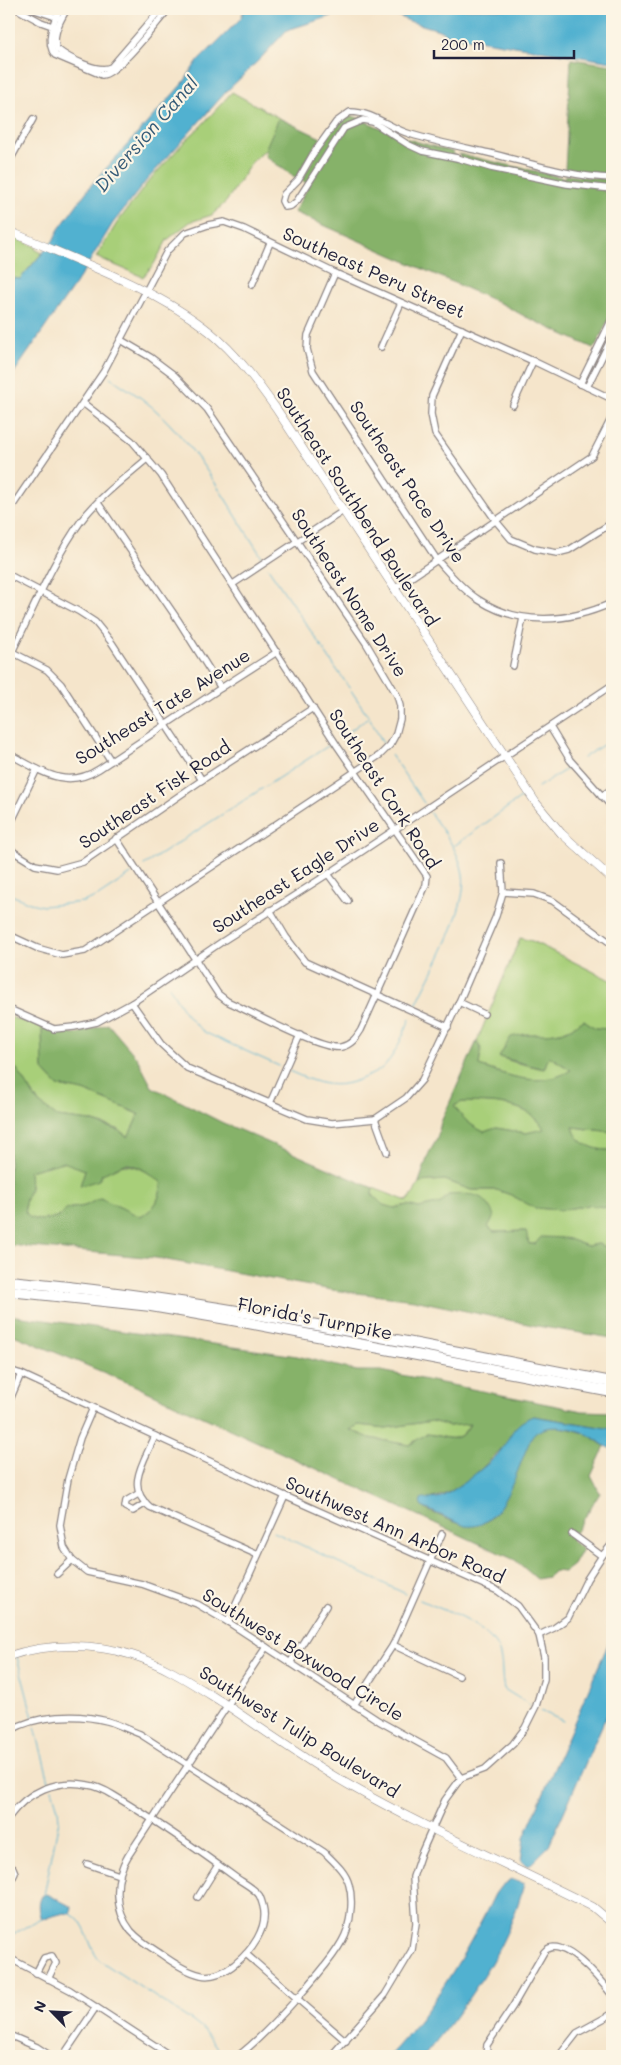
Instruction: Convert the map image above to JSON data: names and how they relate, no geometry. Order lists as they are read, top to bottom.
{
  "streets": {
    "highway": ["Florida's Turnpike"],
    "street": [
      "Southeast Peru Street",
      "Southeast Pace Drive",
      "Southeast Southbend Boulevard",
      "Southeast Nome Drive",
      "Southeast Tate Avenue",
      "Southeast Cork Road",
      "Southeast Fisk Road",
      "Southeast Eagle Drive",
      "Southwest Ann Arbor Road",
      "Southwest Boxwood Circle",
      "Southwest Tulip Boulevard"
    ]
  },
  "crossings": [
    ["Southeast Peru Street", "Southeast Pace Drive"],
    ["Southeast Peru Street", "Southeast Southbend Boulevard"],
    ["Southeast Southbend Boulevard", "Southeast Eagle Drive"],
    ["Southeast Nome Drive", "Southeast Cork Road"],
    ["Southeast Tate Avenue", "Southeast Cork Road"],
    ["Southeast Cork Road", "Southeast Fisk Road"],
    ["Southeast Cork Road", "Southeast Eagle Drive"],
    ["Southwest Ann Arbor Road", "Southwest Boxwood Circle"]
  ],
  "water": ["Diversion Canal"],
  "scale_bar": "200 m",
  "north": "top left"
}
